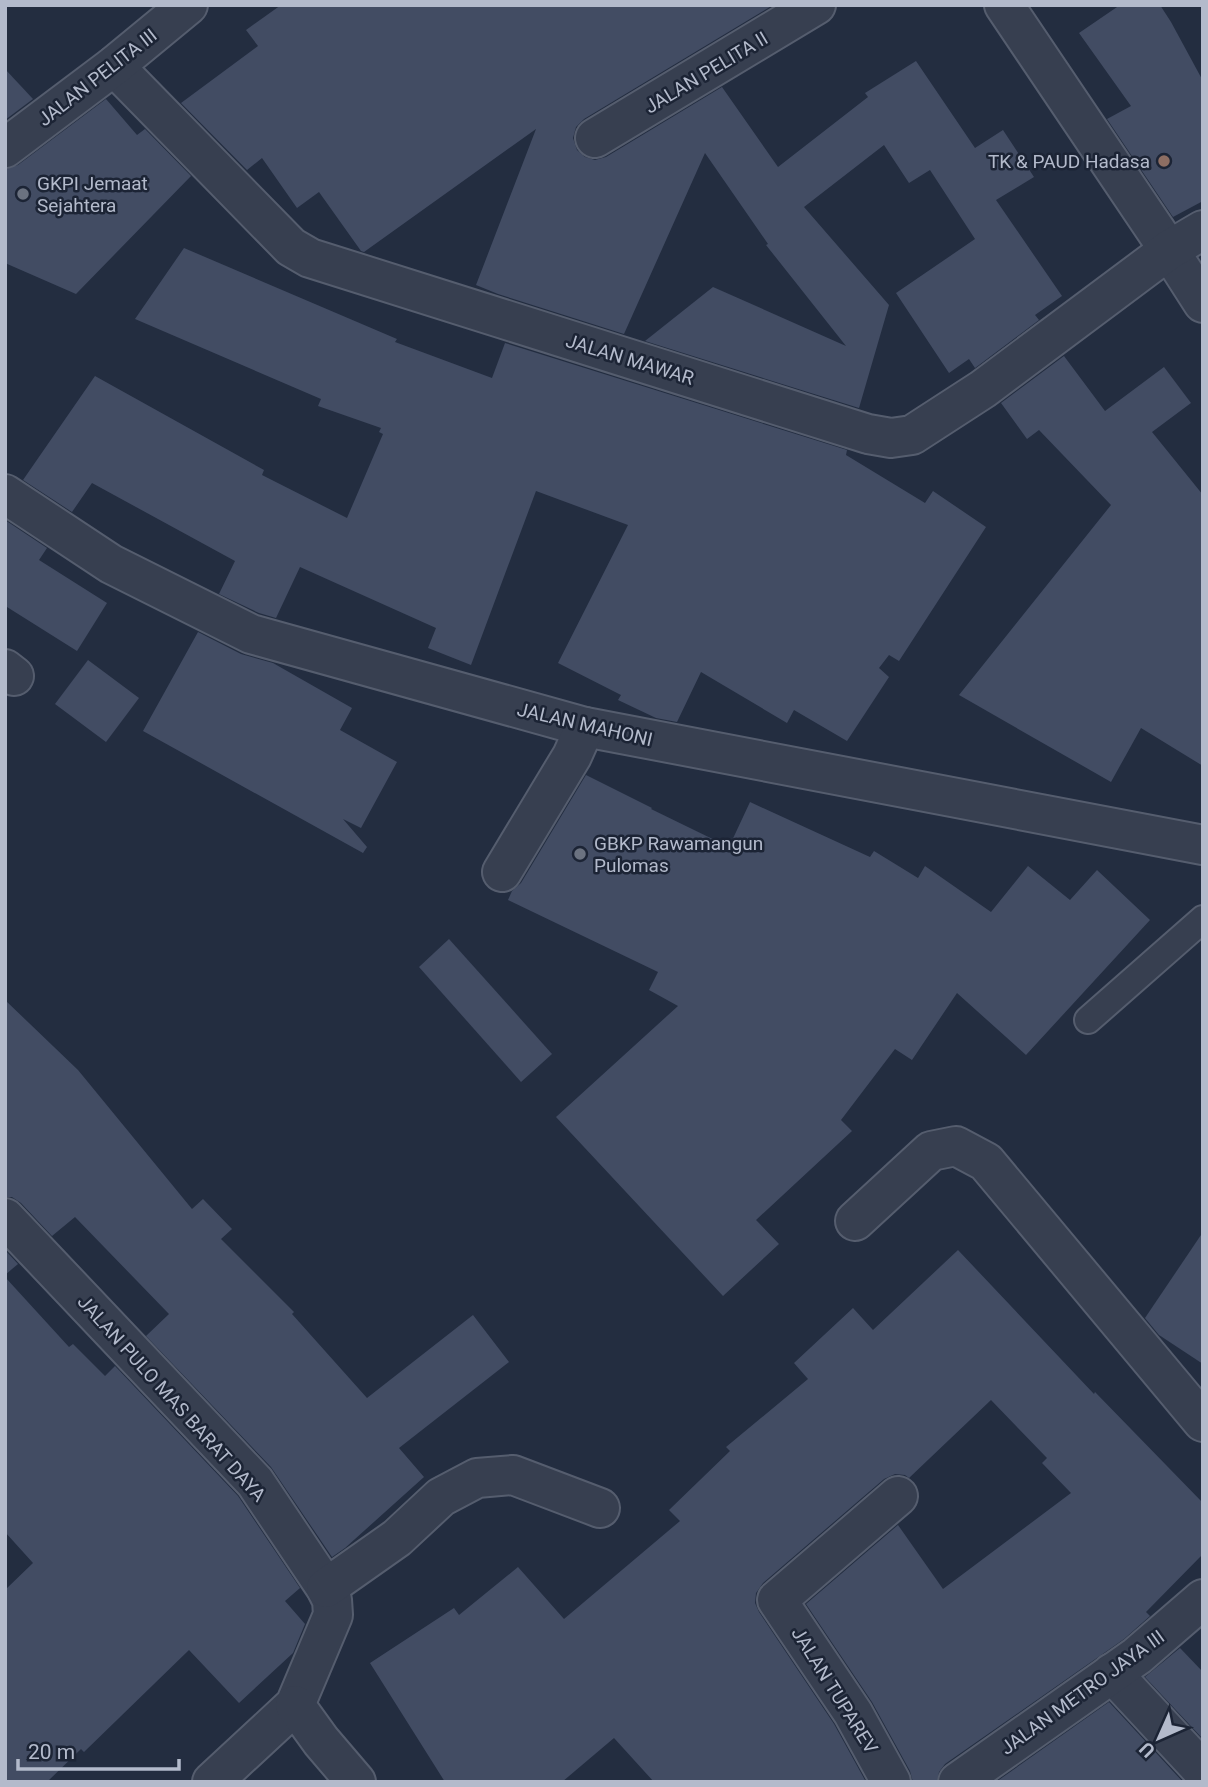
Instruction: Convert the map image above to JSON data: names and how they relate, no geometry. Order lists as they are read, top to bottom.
{
  "streets": {
    "street": [
      "JALAN PELITA II",
      "JALAN PELITA III",
      "JALAN MAWAR",
      "JALAN MAHONI",
      "JALAN PULO MAS BARAT DAYA",
      "JALAN TUPAREV",
      "JALAN METRO JAYA III"
    ]
  },
  "crossings": [
    ["JALAN PELITA III", "JALAN MAWAR"]
  ],
  "places": ["TK & PAUD Hadasa", "GKPI Jemaat Sejahtera", "GBKP Rawamangun Pulomas"],
  "scale_bar": "20 m",
  "north": "bottom left"
}
